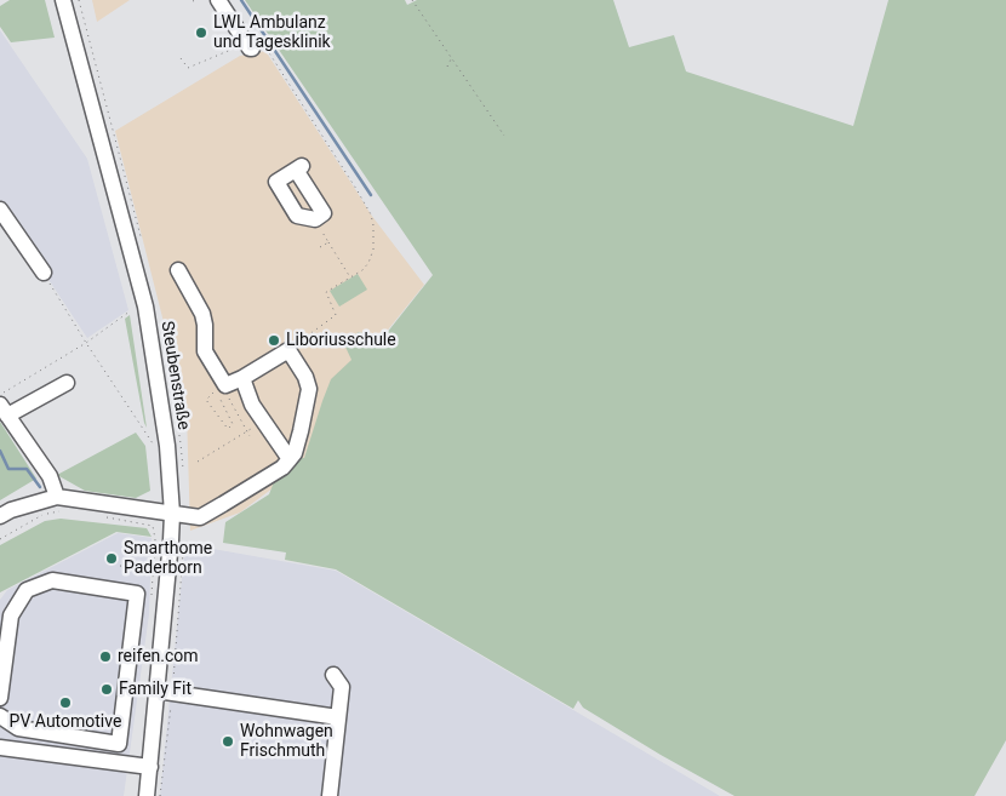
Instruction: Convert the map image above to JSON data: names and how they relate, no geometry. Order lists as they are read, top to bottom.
{
  "streets": {
    "street": ["Steubenstraße"]
  },
  "places": [
    "LWL Ambulanz und Tagesklinik",
    "Liboriusschule",
    "Smarthome Paderborn",
    "reifen.com",
    "Family Fit",
    "PV Automotive",
    "Wohnwagen Frischmuth"
  ]
}
